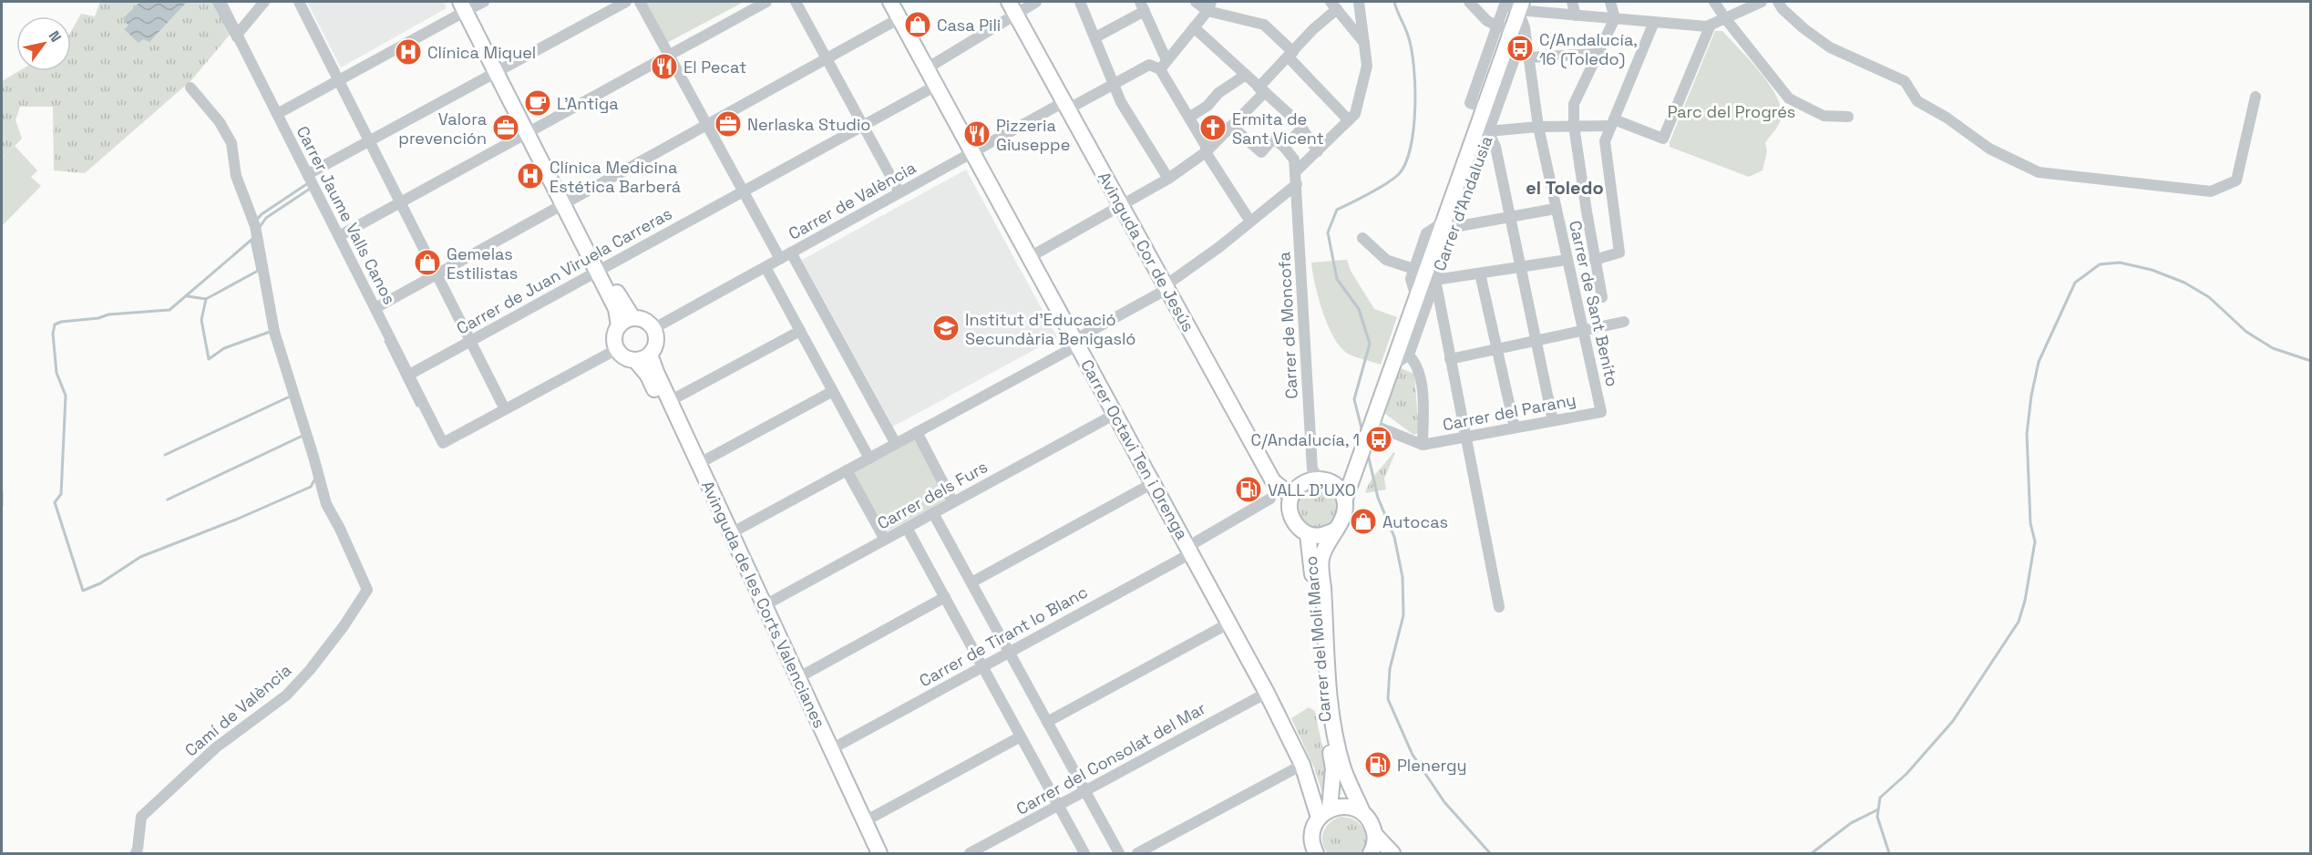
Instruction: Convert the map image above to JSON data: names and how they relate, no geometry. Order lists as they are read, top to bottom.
{
  "streets": {
    "street": [
      "Carrer de València",
      "Carrer d'Andalusia",
      "Carrer Jaume Valls Canos",
      "Avinguda Cor de Jesús",
      "Carrer de Juan Viruela Carreras",
      "Carrer de Sant Benito",
      "Carrer de Moncofa",
      "Carrer del Parany",
      "Carrer Octavi Ten i Orenga",
      "Carrer dels Furs",
      "Avinguda de les Corts Valencianes",
      "Carrer de Tirant lo Blanc",
      "Carrer del Molí Marco",
      "Camí de València",
      "Carrer del Consolat del Mar"
    ]
  },
  "crossings": [
    ["Carrer de València", "Avinguda Cor de Jesús"],
    ["Carrer de València", "Carrer Octavi Ten i Orenga"],
    ["Carrer de València", "Avinguda de les Corts Valencianes"],
    ["Carrer d'Andalusia", "Avinguda Cor de Jesús"],
    ["Carrer d'Andalusia", "Carrer de Sant Benito"],
    ["Carrer d'Andalusia", "Carrer de Moncofa"],
    ["Carrer d'Andalusia", "Carrer del Parany"],
    ["Carrer d'Andalusia", "Carrer del Molí Marco"],
    ["Carrer Jaume Valls Canos", "Carrer de Juan Viruela Carreras"],
    ["Avinguda Cor de Jesús", "Carrer de Moncofa"],
    ["Avinguda Cor de Jesús", "Carrer del Molí Marco"],
    ["Carrer de Juan Viruela Carreras", "Carrer Octavi Ten i Orenga"],
    ["Carrer de Sant Benito", "Carrer del Parany"],
    ["Carrer de Moncofa", "Carrer del Molí Marco"],
    ["Carrer Octavi Ten i Orenga", "Carrer dels Furs"],
    ["Carrer Octavi Ten i Orenga", "Carrer de Tirant lo Blanc"],
    ["Carrer Octavi Ten i Orenga", "Carrer del Molí Marco"],
    ["Carrer Octavi Ten i Orenga", "Carrer del Consolat del Mar"],
    ["Carrer dels Furs", "Avinguda de les Corts Valencianes"],
    ["Avinguda de les Corts Valencianes", "Carrer de Tirant lo Blanc"]
  ],
  "districts": ["el Toledo"],
  "parks": ["Parc del Progrés"],
  "places": {
    "shop": ["Casa Pili", "Gemelas Estilistas", "Autocas"],
    "bus stop": ["C/Andalucía, 16 (Toledo)", "C/Andalucía, 1"],
    "hospital": ["Clínica Miquel", "Clínica Medicina Estética Barberá"],
    "restaurant": ["El Pecat", "Pizzeria Giuseppe"],
    "cafe": ["L'Antiga"],
    "office": ["Nerlaska Studio", "Valora prevención"],
    "church": ["Ermita de Sant Vicent"],
    "school or university": ["Institut d'Educació Secundària Benigasló"],
    "fuel station": ["VALL D'UXO", "Plenergy"]
  },
  "north": "top right"
}
